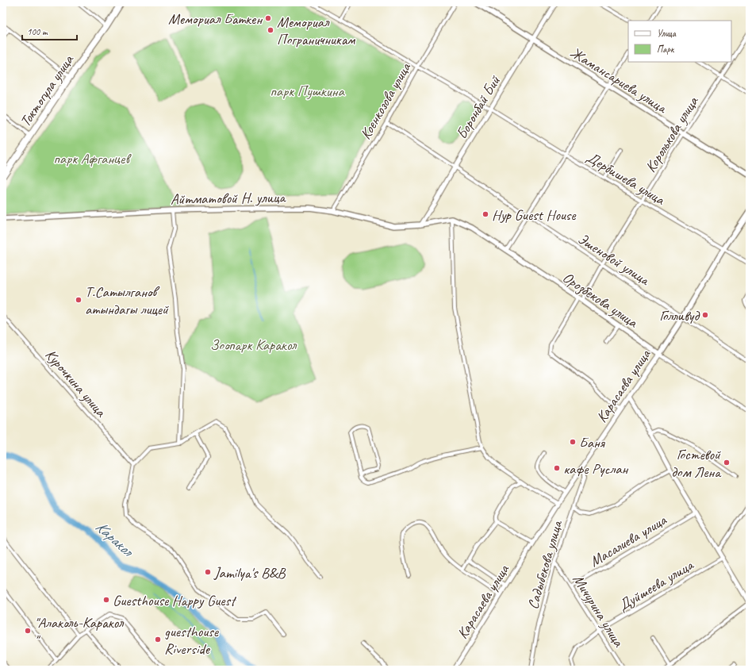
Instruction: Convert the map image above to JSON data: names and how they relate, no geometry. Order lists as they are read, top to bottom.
{
  "streets": {
    "highway": ["Токтогула улица"],
    "main road": [
      "Жамансариева улица",
      "Айтматовой Н. улица",
      "Орозбекова улица",
      "Карасаева улица"
    ],
    "street": [
      "Коенкозова улица",
      "Боронбай Бий",
      "Королькова улица",
      "Дербишева улица",
      "Эшеновой улица",
      "Курочкина улица",
      "Масалиева улица",
      "Садыбекова улица",
      "Дуйшеева улица",
      "Мичурина улица"
    ]
  },
  "crossings": [
    ["Жамансариева улица", "Боронбай Бий"],
    ["Жамансариева улица", "Королькова улица"],
    ["Коенкозова улица", "Дербишева улица"],
    ["Коенкозова улица", "Айтматовой Н. улица"],
    ["Коенкозова улица", "Эшеновой улица"],
    ["Боронбай Бий", "Дербишева улица"],
    ["Боронбай Бий", "Айтматовой Н. улица"],
    ["Боронбай Бий", "Эшеновой улица"],
    ["Королькова улица", "Дербишева улица"],
    ["Королькова улица", "Эшеновой улица"],
    ["Королькова улица", "Орозбекова улица"],
    ["Дербишева улица", "Карасаева улица"],
    ["Айтматовой Н. улица", "Орозбекова улица"],
    ["Эшеновой улица", "Карасаева улица"],
    ["Орозбекова улица", "Карасаева улица"],
    ["Карасаева улица", "Садыбекова улица"],
    ["Масалиева улица", "Мичурина улица"],
    ["Садыбекова улица", "Мичурина улица"],
    ["Дуйшеева улица", "Мичурина улица"]
  ],
  "water": ["Каракол"],
  "parks": ["парк Пушкина", "парк Афганцев", "Зоопарк Каракол"],
  "places": [
    "Мемориал Баткен",
    "Мемориал Пограничникам",
    "Нур Guest House",
    "Т.Сатылганов атындагы лицей",
    "Голливуд",
    "Баня",
    "Гостевой дом Лена",
    "кафе Руслан",
    "Jamilya's B&B",
    "Guesthouse Happy Guest",
    "\"Алаколь-Каракол \"",
    "guesthouse Riverside"
  ],
  "legend": ["Улица", "Парк"],
  "scale_bar": "100 m"
}
